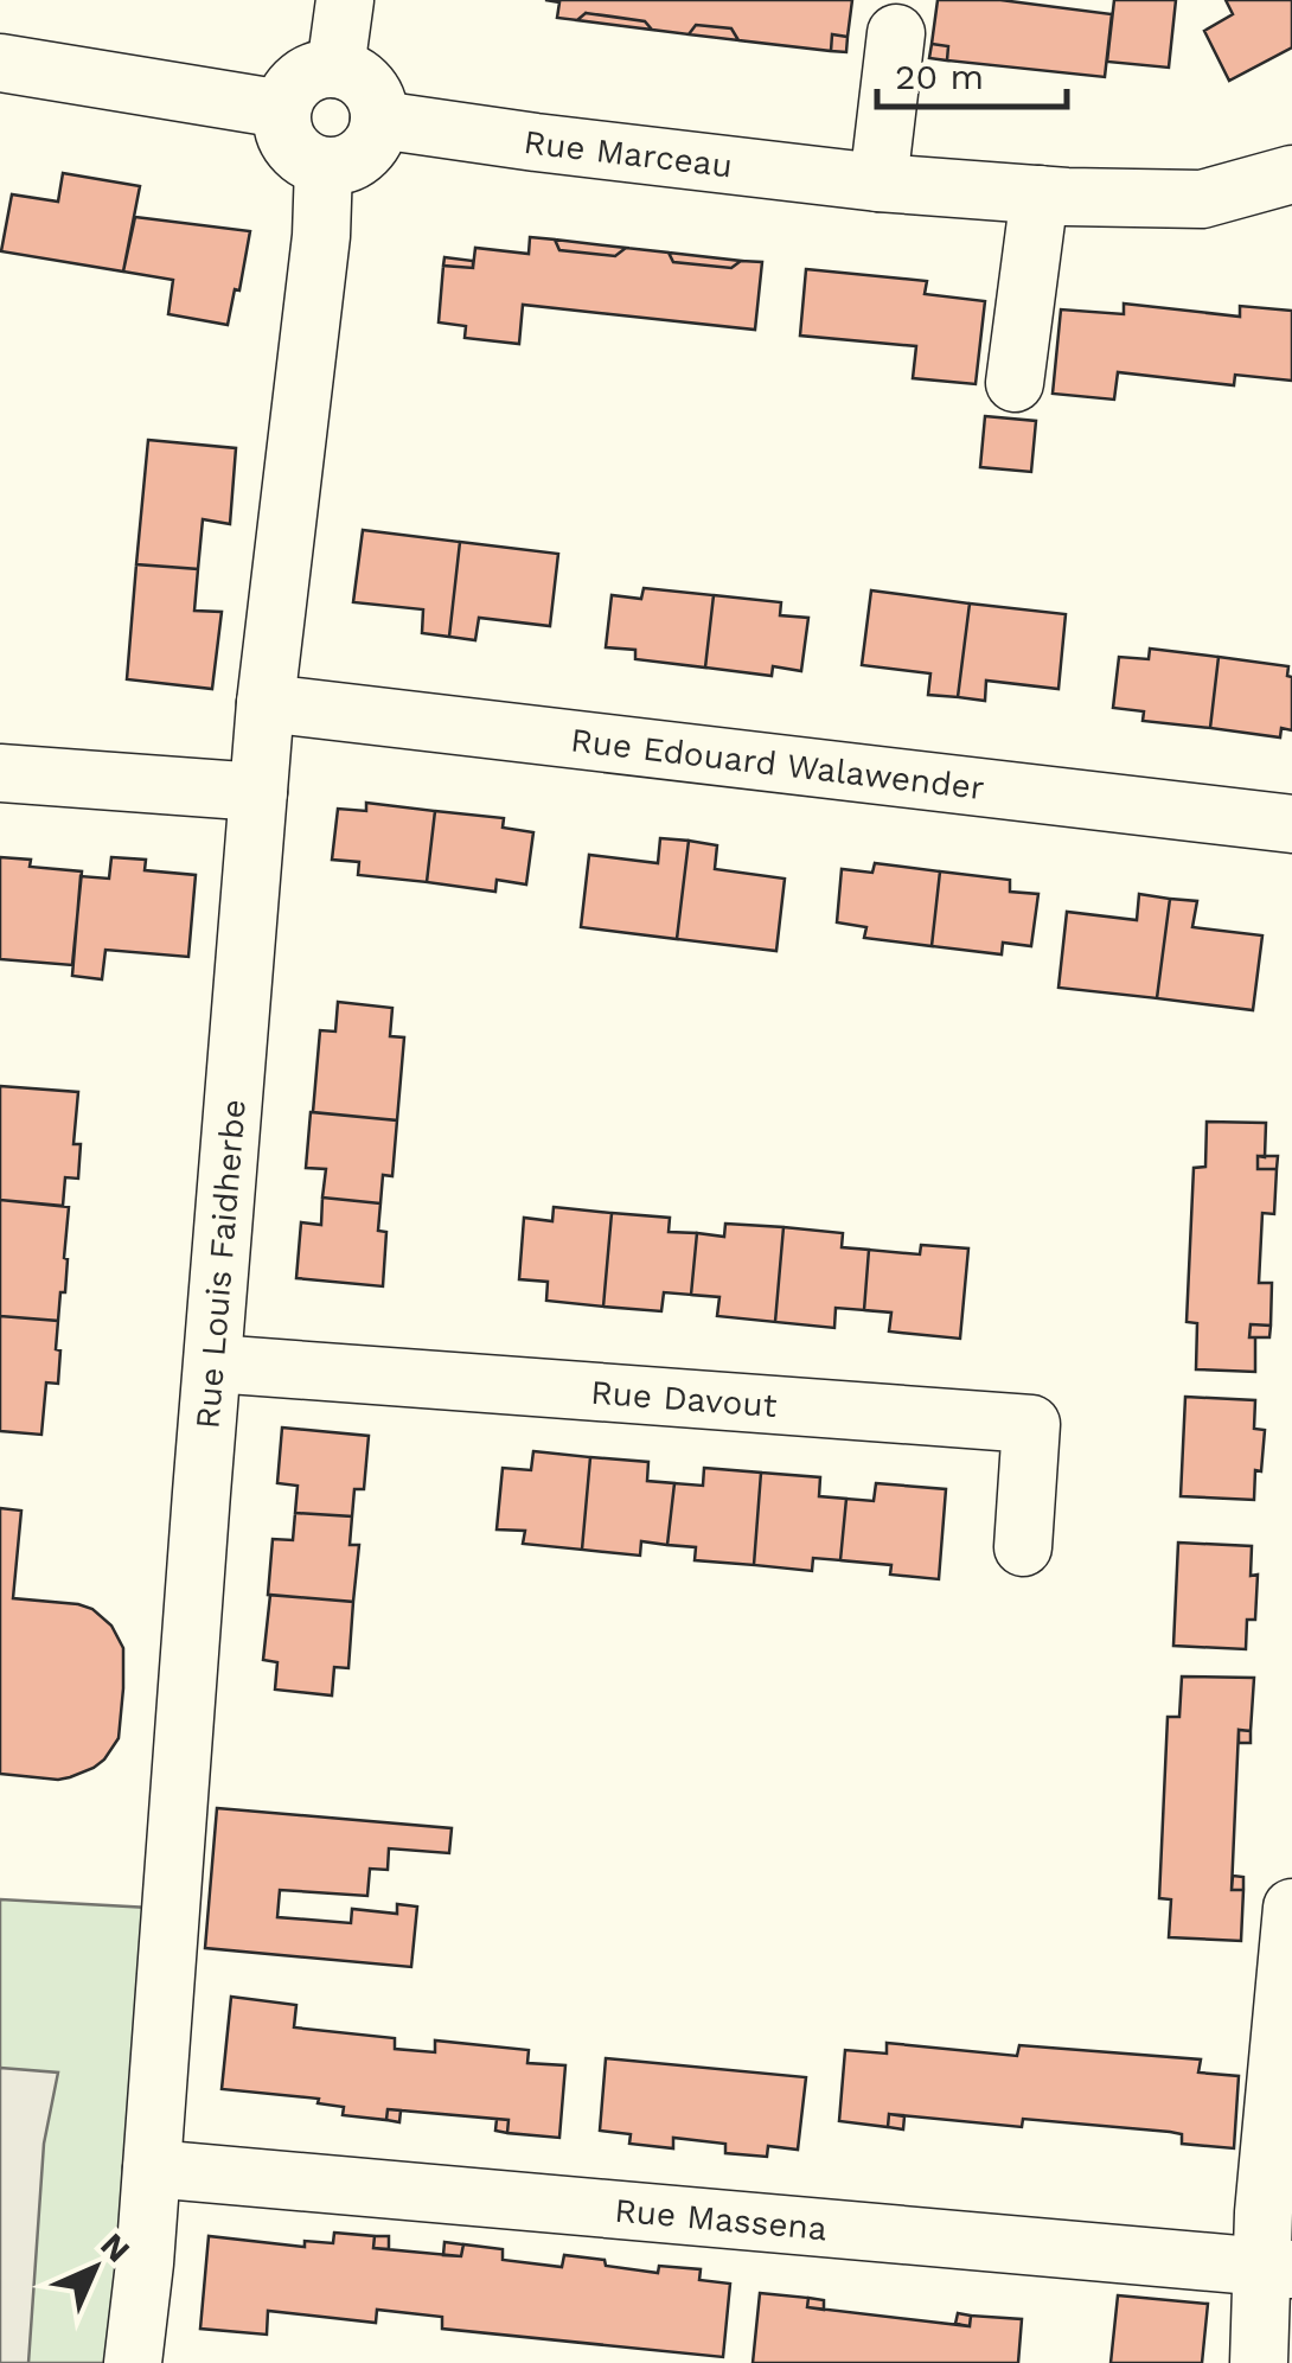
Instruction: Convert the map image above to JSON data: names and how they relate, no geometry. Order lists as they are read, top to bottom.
{
  "streets": {
    "street": [
      "Rue Marceau",
      "Rue Edouard Walawender",
      "Rue Louis Faidherbe",
      "Rue Davout",
      "Rue Massena"
    ]
  },
  "crossings": [
    ["Rue Marceau", "Rue Louis Faidherbe"],
    ["Rue Edouard Walawender", "Rue Louis Faidherbe"],
    ["Rue Louis Faidherbe", "Rue Davout"],
    ["Rue Louis Faidherbe", "Rue Massena"]
  ],
  "scale_bar": "20 m",
  "north": "top right"
}
